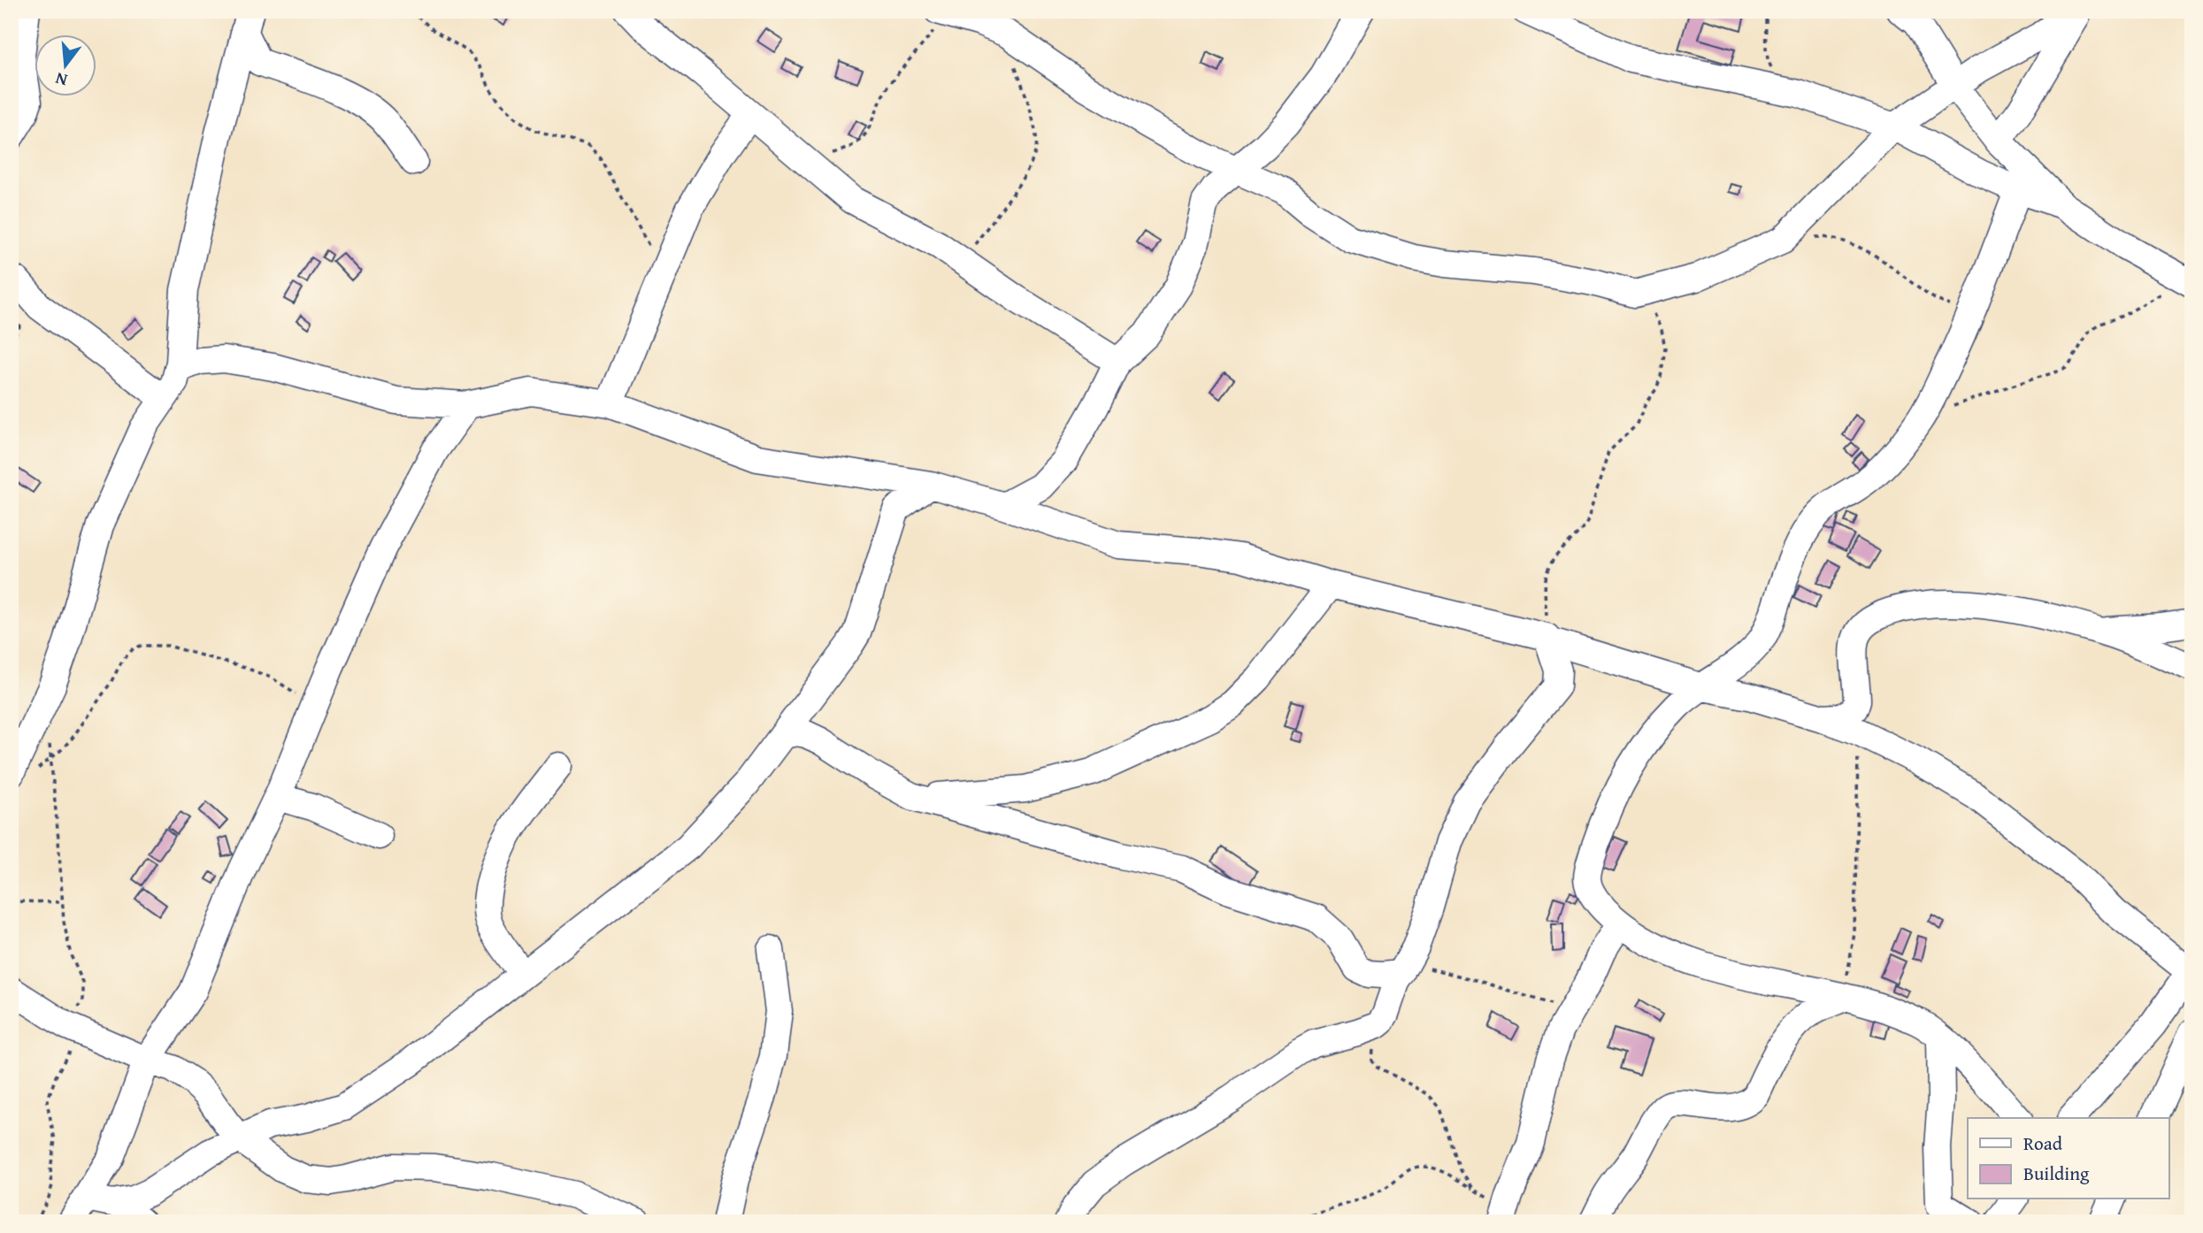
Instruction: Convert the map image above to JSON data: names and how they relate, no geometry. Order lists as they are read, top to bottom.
{
  "legend": ["Road", "Building"],
  "north": "bottom"
}
